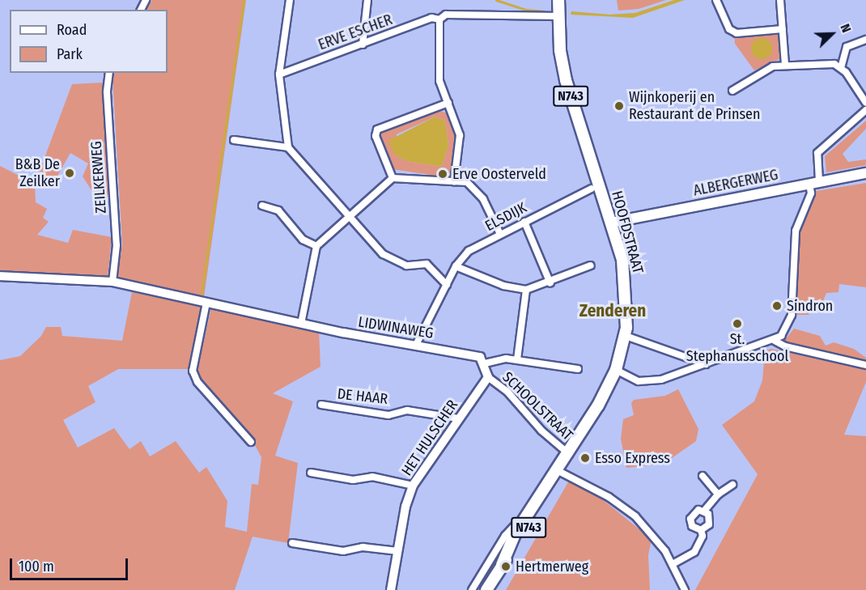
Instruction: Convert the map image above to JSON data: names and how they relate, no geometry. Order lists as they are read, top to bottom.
{
  "streets": {
    "main road": ["N743", "ALBERGERWEG", "HOOFDSTRAAT"],
    "street": [
      "ERVE ESCHER",
      "ZEILKERWEG",
      "ELSDIJK",
      "LIDWINAWEG",
      "DE HAAR",
      "SCHOOLSTRAAT",
      "HET HULSCHER"
    ]
  },
  "crossings": [
    ["ERVE ESCHER", "HOOFDSTRAAT"],
    ["ZEILKERWEG", "LIDWINAWEG"],
    ["ALBERGERWEG", "HOOFDSTRAAT"],
    ["ELSDIJK", "LIDWINAWEG"],
    ["HOOFDSTRAAT", "SCHOOLSTRAAT"],
    ["DE HAAR", "HET HULSCHER"],
    ["SCHOOLSTRAAT", "HET HULSCHER"]
  ],
  "districts": ["Zenderen"],
  "places": [
    "Wijnkoperij en Restaurant de Prinsen",
    "B&B De Zeilker",
    "Erve Oosterveld",
    "Sindron",
    "St. Stephanusschool",
    "Esso Express",
    "Hertmerweg"
  ],
  "legend": ["Road", "Park"],
  "scale_bar": "100 m",
  "north": "top right"
}
